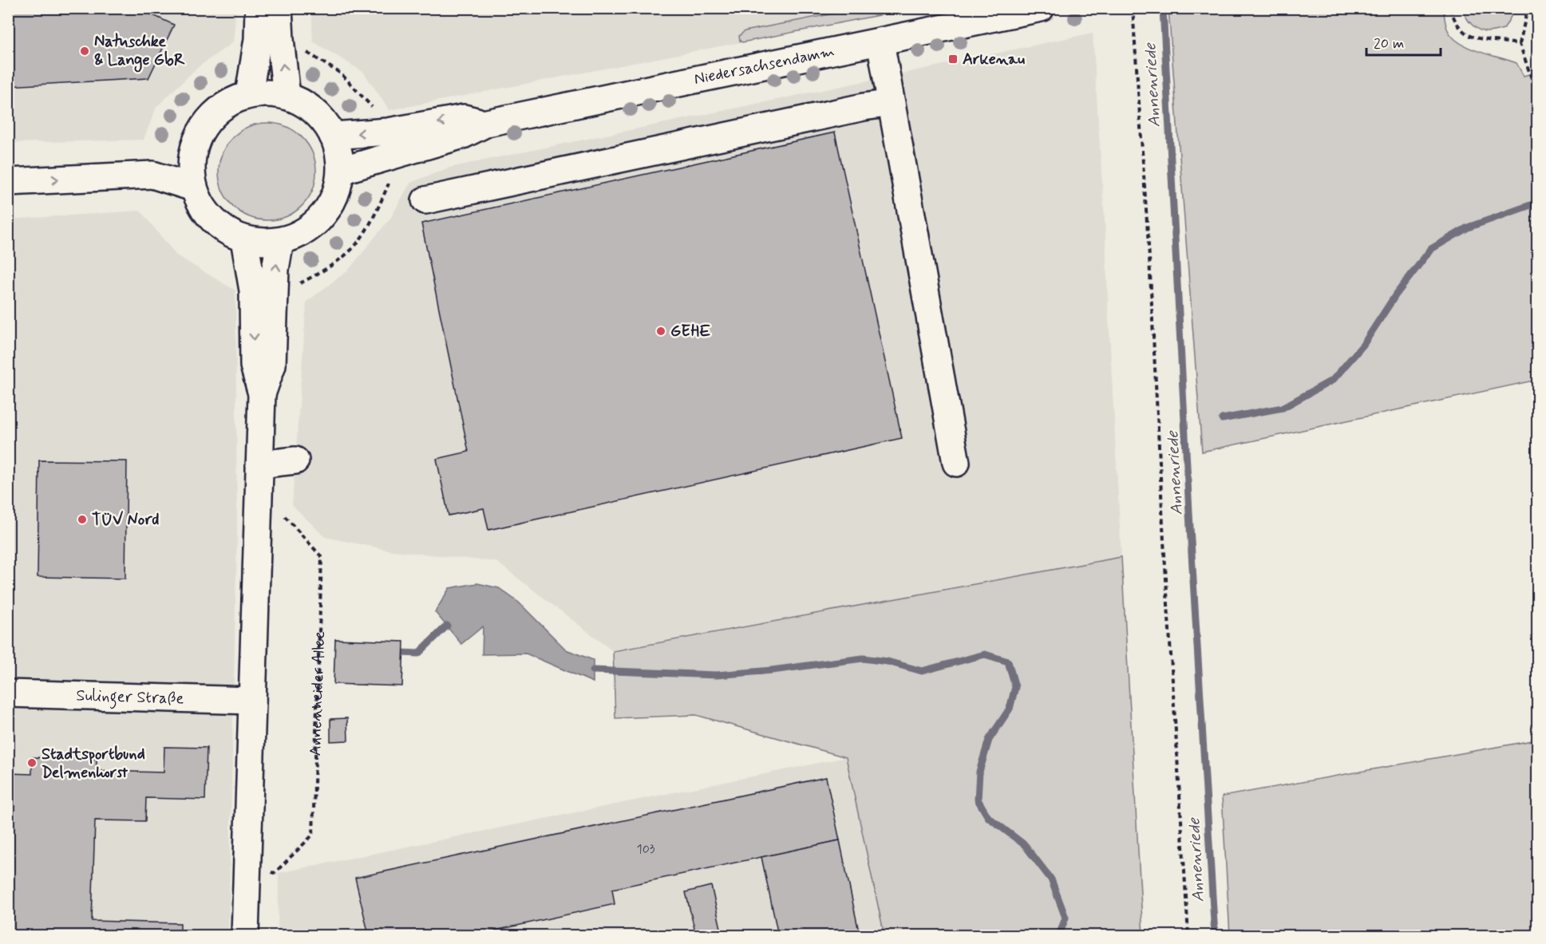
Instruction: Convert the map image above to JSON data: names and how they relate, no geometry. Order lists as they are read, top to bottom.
{
  "streets": {
    "main road": ["Niedersachsendamm", "Sulinger Straße"],
    "path": ["Annenheider Allee"]
  },
  "water": ["Annenriede"],
  "places": {
    "other": [
      "Natuschke & Lange GbR",
      "GEHE",
      "TÜV Nord",
      "Stadtsportbund Delmenhorst"
    ],
    "transit": ["Arkenau"]
  },
  "house_numbers": ["103"],
  "scale_bar": "20 m"
}
